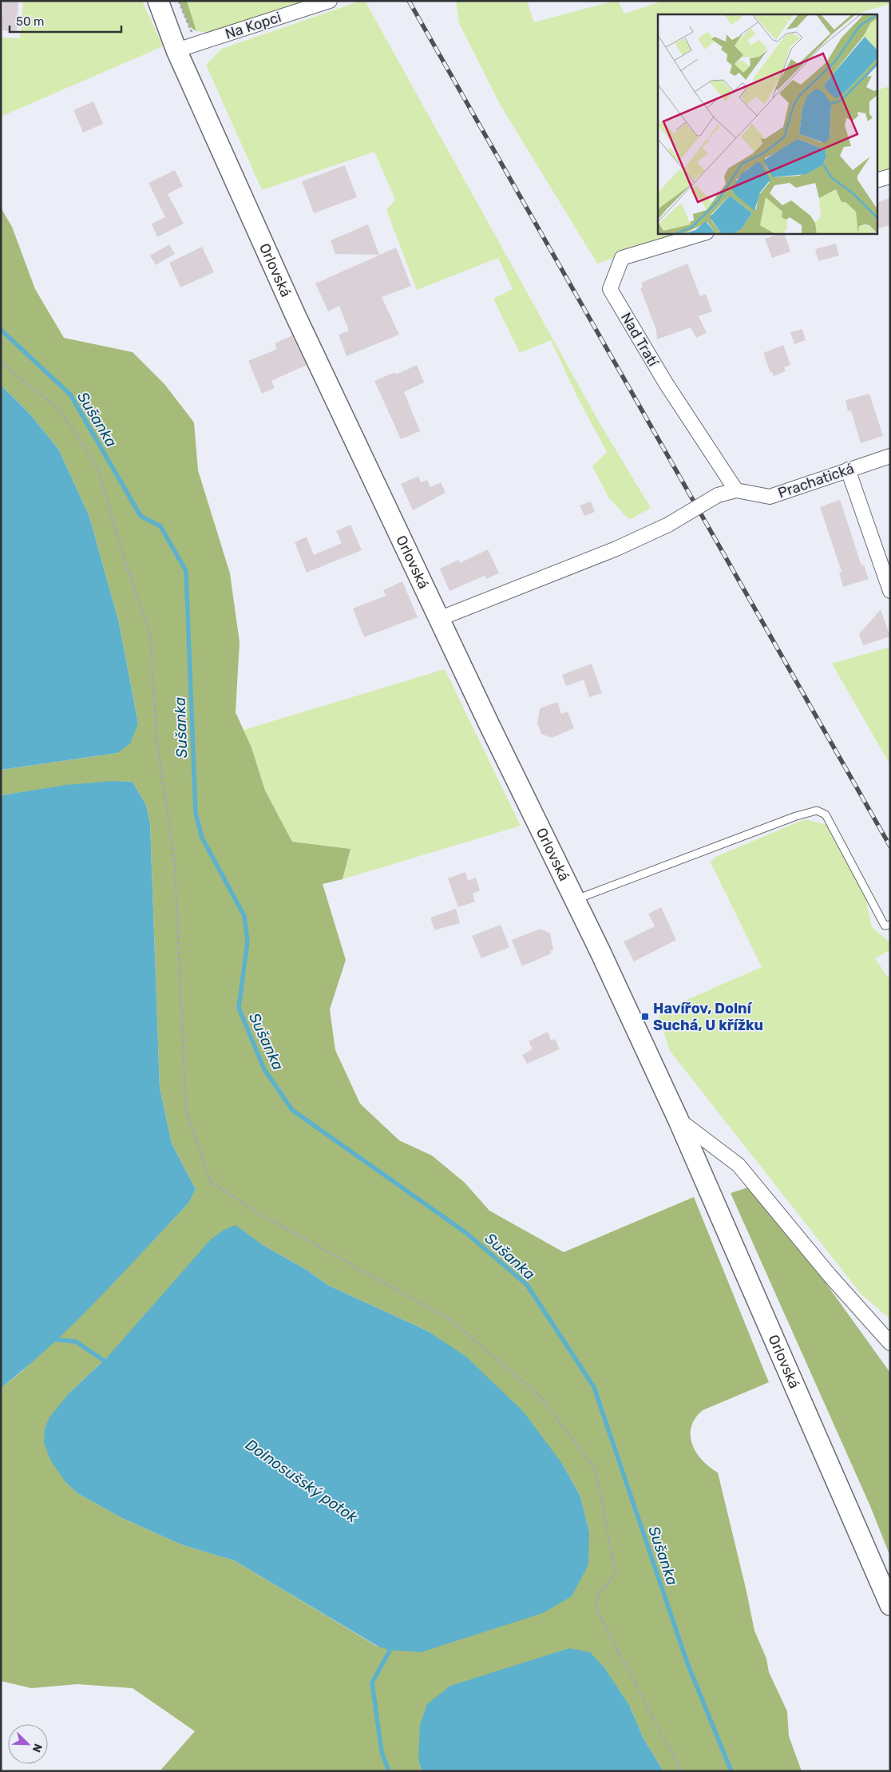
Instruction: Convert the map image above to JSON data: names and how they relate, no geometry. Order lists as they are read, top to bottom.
{
  "streets": {
    "main road": ["Orlovská"],
    "street": ["Na Kopci", "Nad Tratí", "Prachatická"]
  },
  "crossings": [
    ["Na Kopci", "Orlovská"],
    ["Orlovská", "Prachatická"],
    ["Nad Tratí", "Prachatická"]
  ],
  "water": ["Sušanka", "Dolnosušský potok"],
  "places": {
    "transit": ["Havířov, Dolní Suchá, U křížku"]
  },
  "scale_bar": "50 m",
  "north": "bottom right"
}
